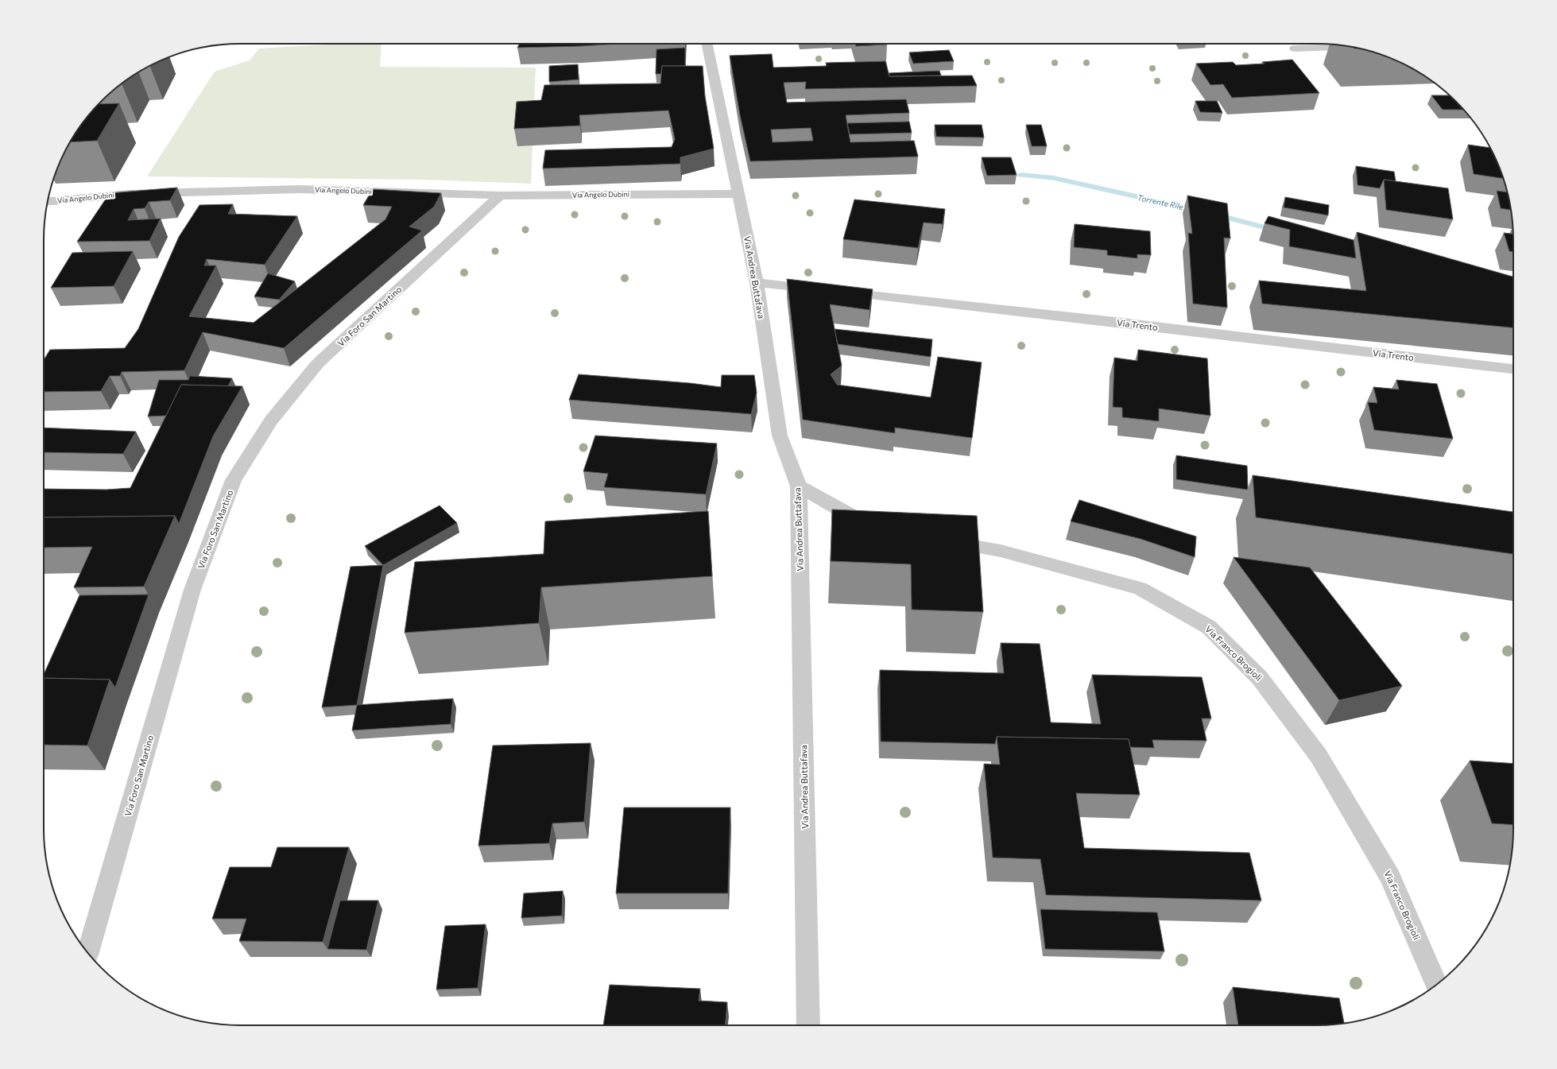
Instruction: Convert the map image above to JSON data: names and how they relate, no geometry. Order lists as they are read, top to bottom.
{
  "streets": {
    "street": [
      "Via Angelo Dubini",
      "Via Andrea Buttafava",
      "Via Foro San Martino",
      "Via Trento",
      "Via Franco Brogioli"
    ]
  },
  "crossings": [
    ["Via Angelo Dubini", "Via Andrea Buttafava"],
    ["Via Angelo Dubini", "Via Foro San Martino"],
    ["Via Andrea Buttafava", "Via Trento"]
  ],
  "water": ["Torrente Rile"]
}
